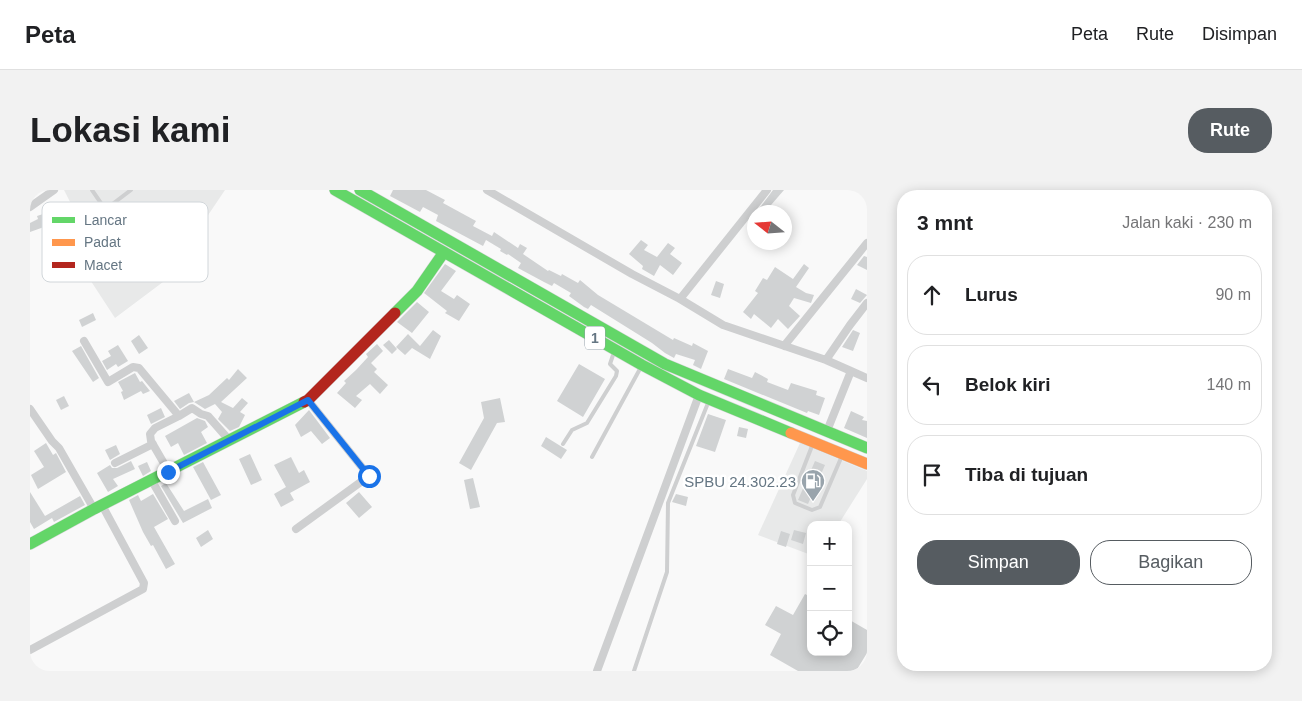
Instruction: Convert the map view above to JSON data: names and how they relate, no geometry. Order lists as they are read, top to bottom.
{
  "streets": {
    "main road": ["1"]
  },
  "places": {
    "fuel station": ["SPBU 24.302.23"]
  },
  "legend": ["Lancar", "Padat", "Macet"],
  "north": "left",
  "page": {
    "header": "Peta",
    "nav": ["Peta", "Rute", "Disimpan"],
    "buttons": [
      "Rute",
      ["Simpan", "Bagikan"]
    ],
    "title": "Lokasi kami",
    "heading": ["3 mnt", "Jalan kaki · 230 m"],
    "list": [
      ["Lurus", "90 m"],
      ["Belok kiri", "140 m"],
      "Tiba di tujuan"
    ],
    "map_buttons": ["+", "−"]
  }
}
